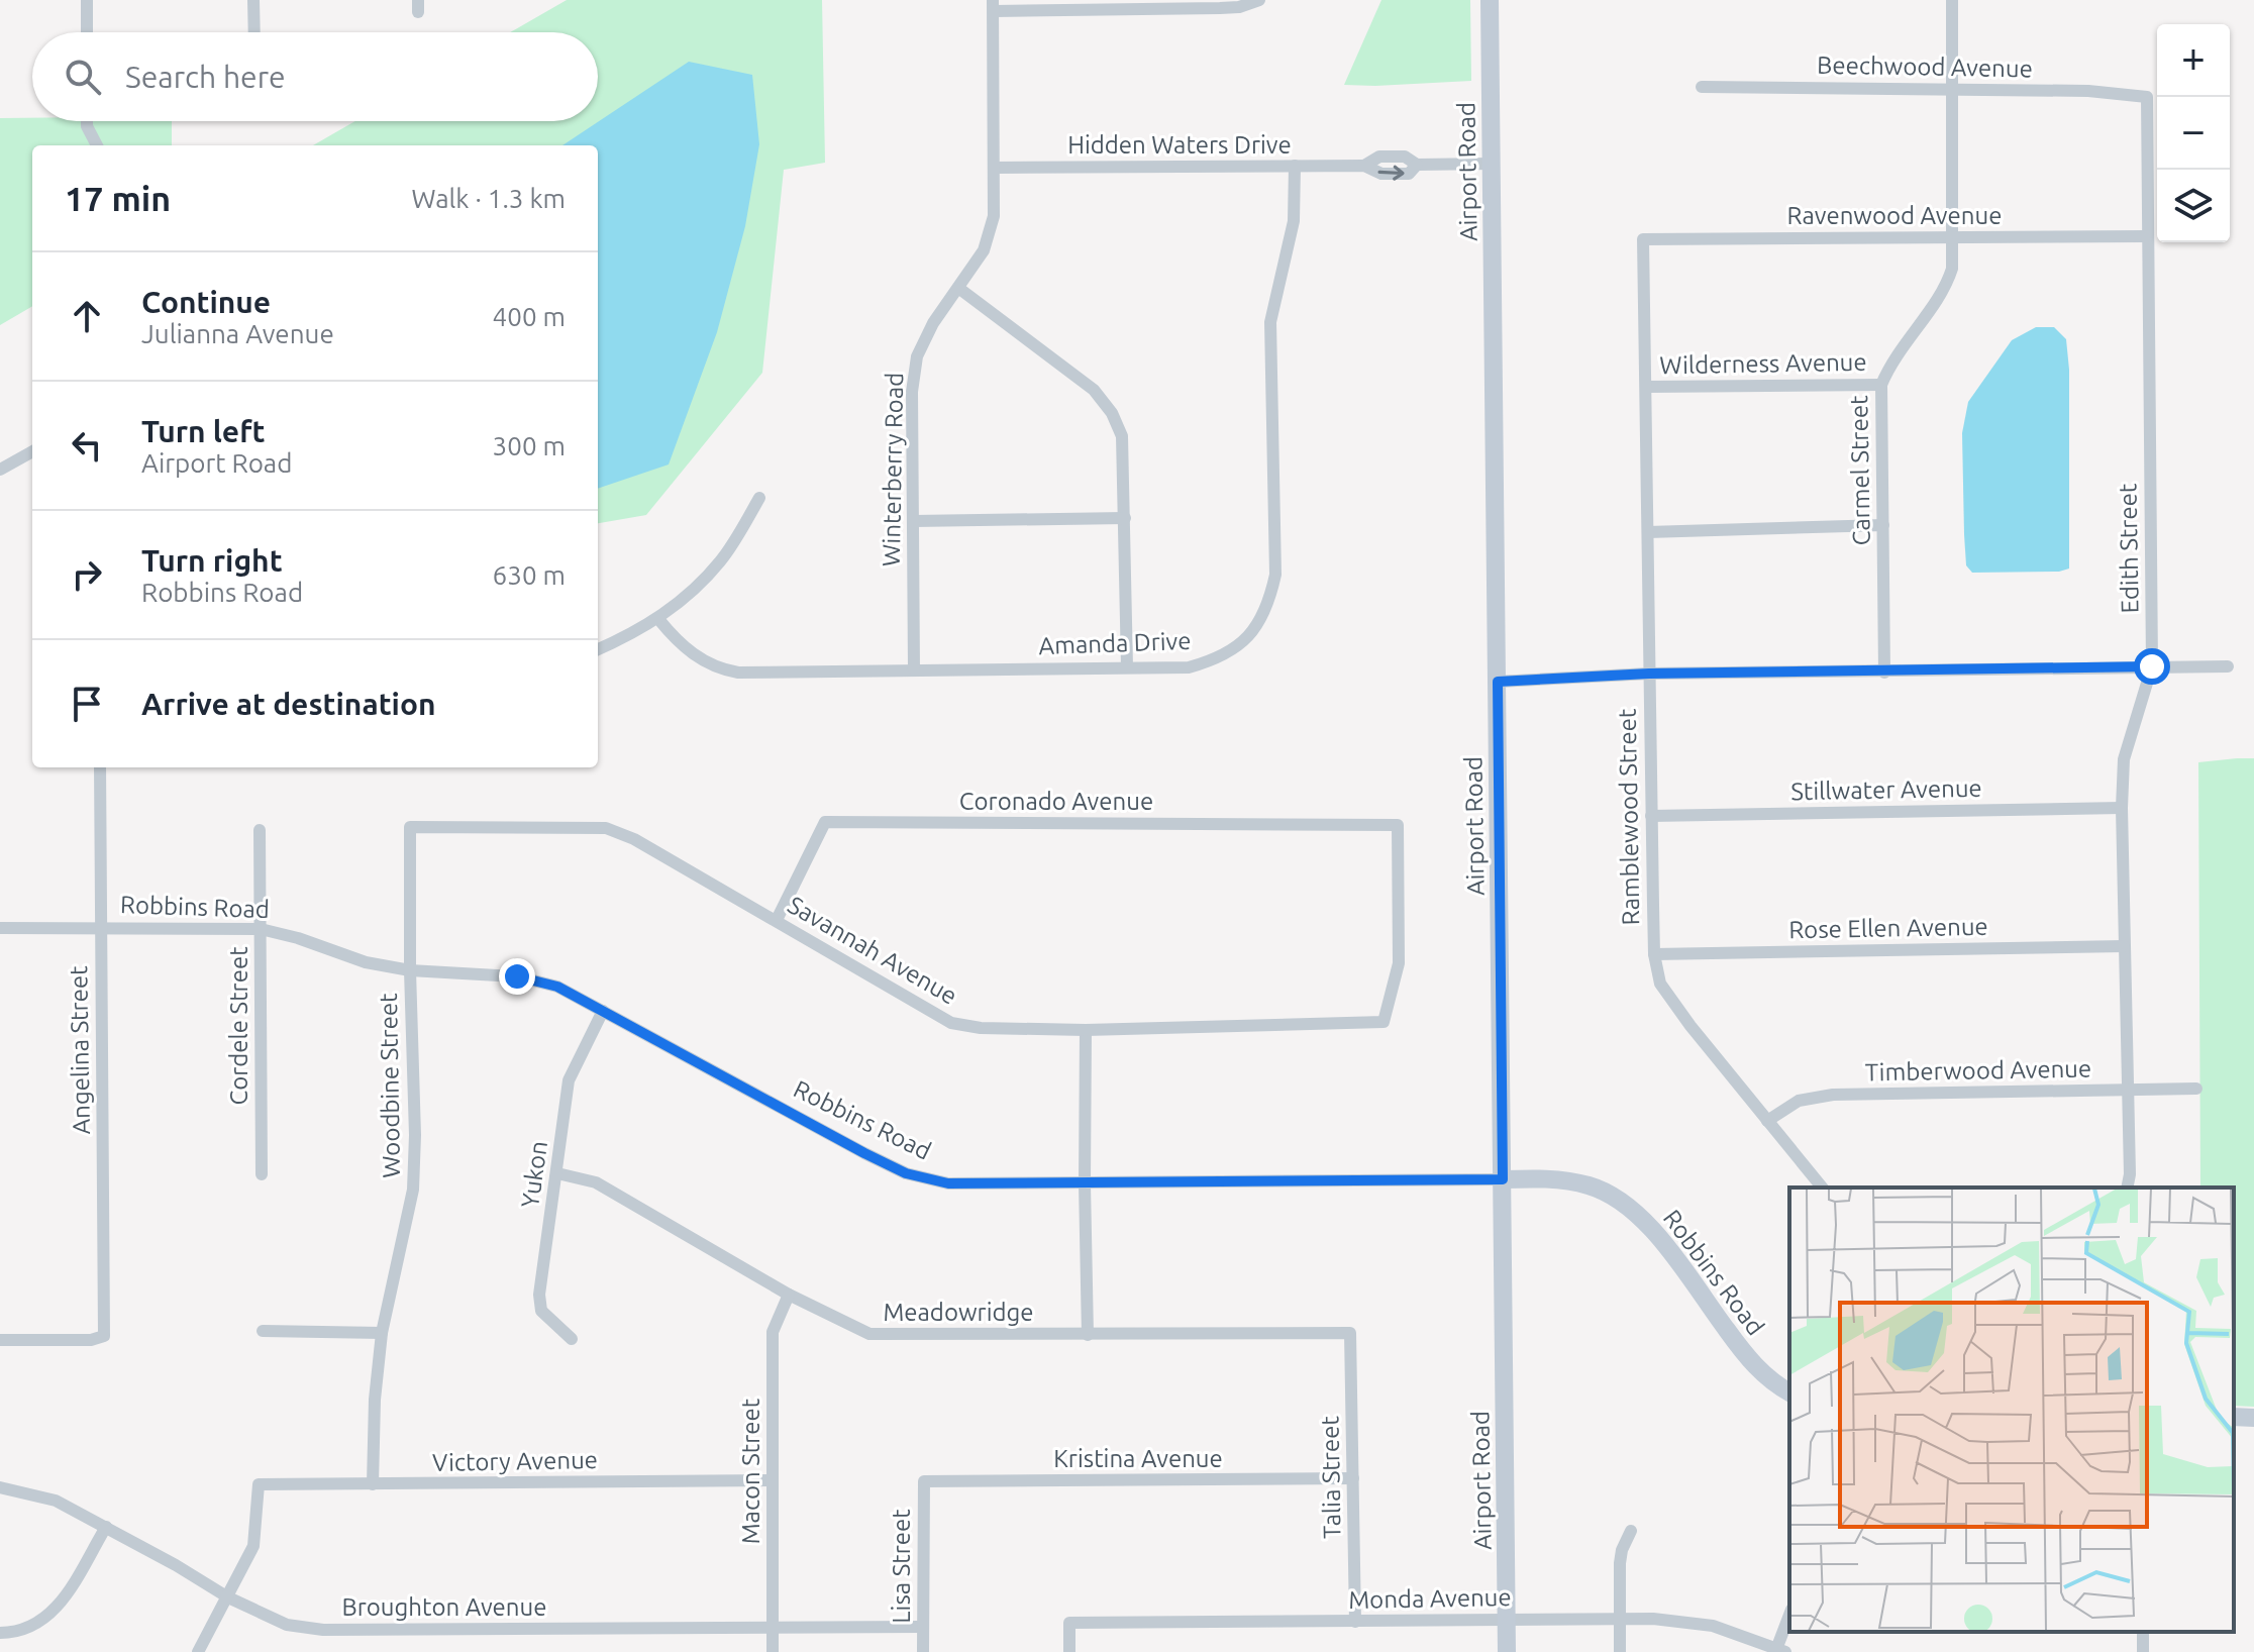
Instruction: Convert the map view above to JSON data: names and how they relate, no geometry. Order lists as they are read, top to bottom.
{
  "streets": {
    "main road": ["Airport Road", "Robbins Road"],
    "street": [
      "Beechwood Avenue",
      "Hidden Waters Drive",
      "Ravenwood Avenue",
      "Wilderness Avenue",
      "Winterberry Road",
      "Carmel Street",
      "Edith Street",
      "Amanda Drive",
      "Stillwater Avenue",
      "Coronado Avenue",
      "Ramblewood Street",
      "Rose Ellen Avenue",
      "Savannah Avenue",
      "Cordele Street",
      "Angelina Street",
      "Timberwood Avenue",
      "Woodbine Street",
      "Yukon",
      "Meadowridge",
      "Kristina Avenue",
      "Victory Avenue",
      "Macon Street",
      "Talia Street",
      "Lisa Street",
      "Monda Avenue",
      "Broughton Avenue"
    ]
  },
  "crossings": [
    ["Beechwood Avenue", "Carmel Street"],
    ["Beechwood Avenue", "Edith Street"],
    ["Hidden Waters Drive", "Airport Road"],
    ["Hidden Waters Drive", "Winterberry Road"],
    ["Hidden Waters Drive", "Amanda Drive"],
    ["Airport Road", "Robbins Road"],
    ["Airport Road", "Monda Avenue"],
    ["Ravenwood Avenue", "Carmel Street"],
    ["Ravenwood Avenue", "Edith Street"],
    ["Ravenwood Avenue", "Ramblewood Street"],
    ["Wilderness Avenue", "Carmel Street"],
    ["Wilderness Avenue", "Ramblewood Street"],
    ["Winterberry Road", "Amanda Drive"],
    ["Edith Street", "Stillwater Avenue"],
    ["Edith Street", "Rose Ellen Avenue"],
    ["Edith Street", "Timberwood Avenue"],
    ["Stillwater Avenue", "Ramblewood Street"],
    ["Coronado Avenue", "Savannah Avenue"],
    ["Ramblewood Street", "Rose Ellen Avenue"],
    ["Ramblewood Street", "Timberwood Avenue"],
    ["Robbins Road", "Cordele Street"],
    ["Robbins Road", "Angelina Street"],
    ["Robbins Road", "Woodbine Street"],
    ["Robbins Road", "Yukon"],
    ["Savannah Avenue", "Woodbine Street"],
    ["Woodbine Street", "Victory Avenue"],
    ["Yukon", "Meadowridge"],
    ["Meadowridge", "Macon Street"],
    ["Meadowridge", "Talia Street"],
    ["Kristina Avenue", "Talia Street"],
    ["Kristina Avenue", "Lisa Street"],
    ["Victory Avenue", "Macon Street"],
    ["Victory Avenue", "Broughton Avenue"],
    ["Macon Street", "Broughton Avenue"],
    ["Talia Street", "Monda Avenue"],
    ["Lisa Street", "Broughton Avenue"]
  ],
  "page": {
    "map_buttons": ["+", "−"],
    "search": "Search here",
    "heading": ["17 min", "Walk · 1.3 km"],
    "list": [
      ["Continue", "Julianna Avenue", "400 m"],
      ["Turn left", "Airport Road", "300 m"],
      ["Turn right", "Robbins Road", "630 m"],
      "Arrive at destination"
    ]
  }
}
